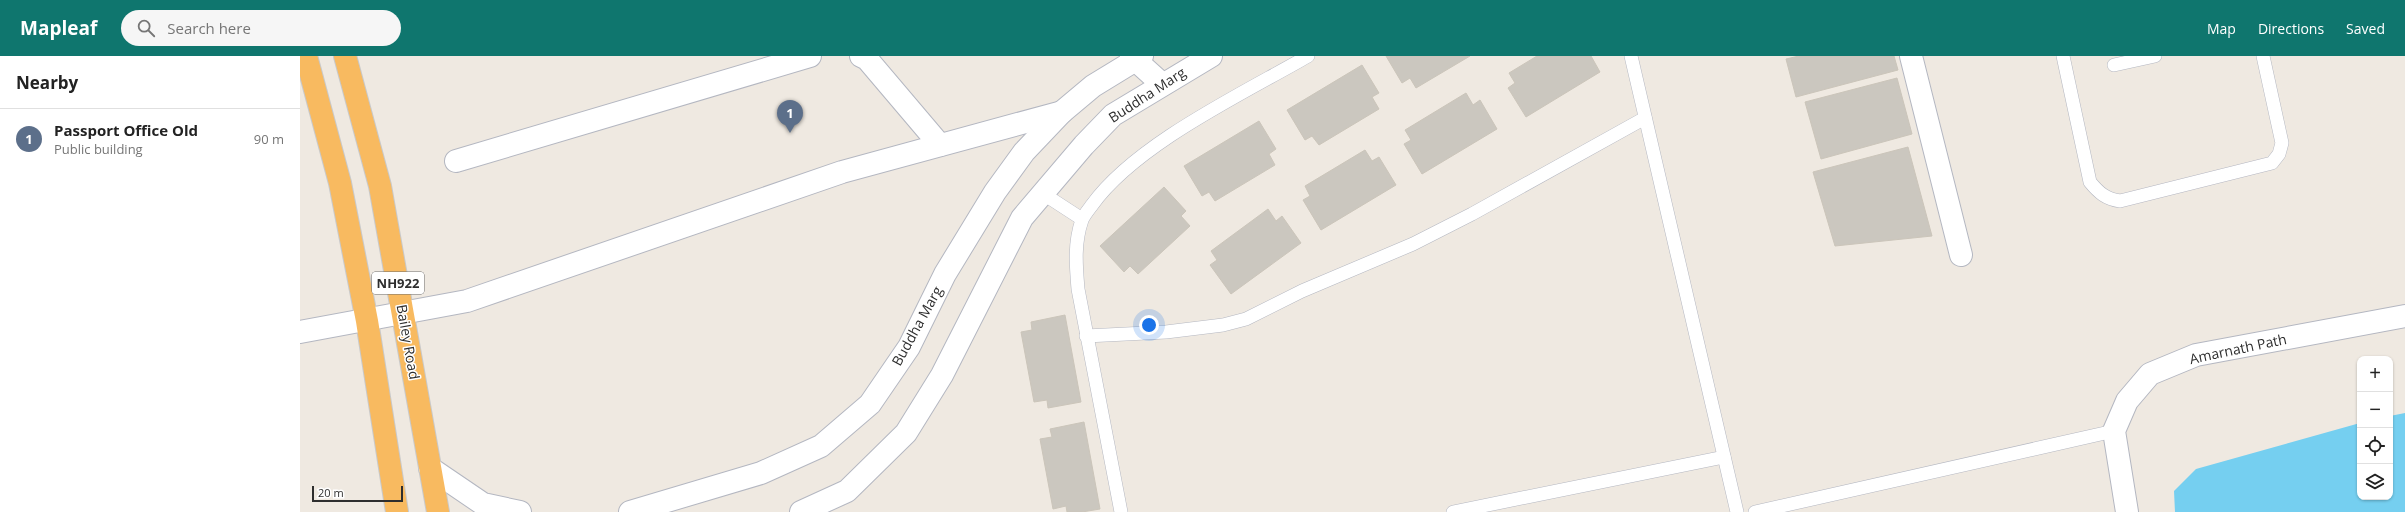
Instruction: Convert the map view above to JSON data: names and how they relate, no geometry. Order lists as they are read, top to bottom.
{
  "streets": {
    "highway": ["NH922", "Bailey Road"],
    "street": ["Buddha Marg", "Amarnath Path"]
  },
  "scale_bar": "20 m",
  "page": {
    "header": "Mapleaf",
    "search": "Search here",
    "nav": ["Map", "Directions", "Saved"],
    "heading": "Nearby",
    "pins": "1",
    "list": [
      {
        "mark": "1",
        "name": "Passport Office Old",
        "note": "Public building",
        "value": "90 m"
      }
    ],
    "map_buttons": ["+", "−"],
    "scale": "20 m"
  }
}
